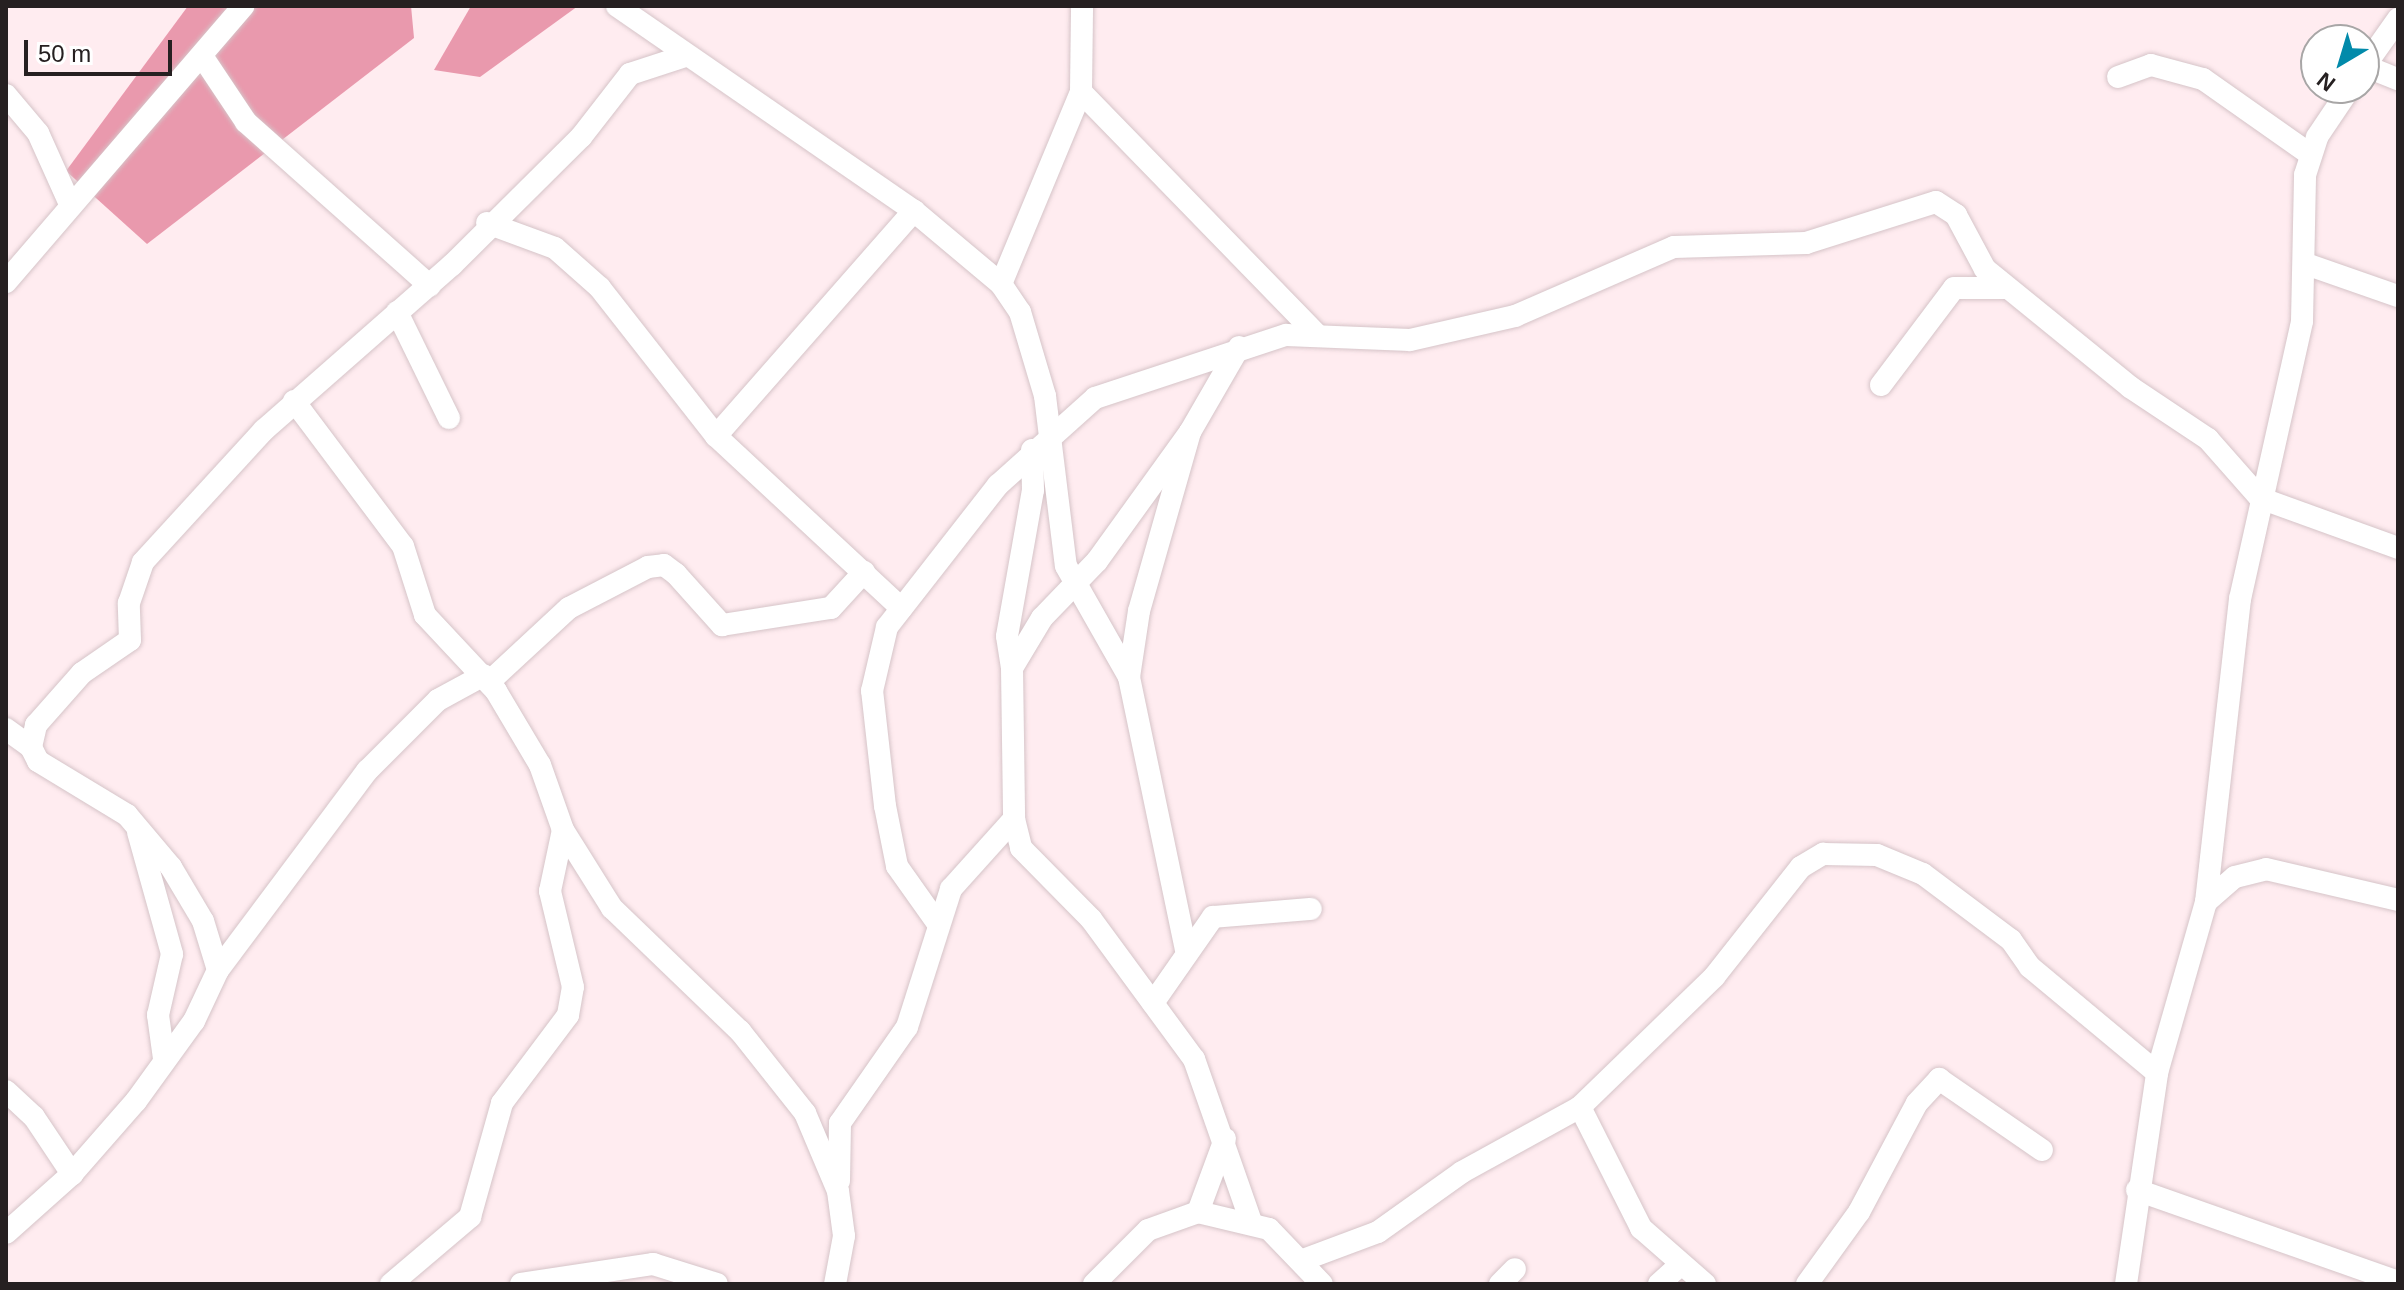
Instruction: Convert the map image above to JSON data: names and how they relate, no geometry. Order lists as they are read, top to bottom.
{
  "scale_bar": "50 m",
  "north": "bottom left"
}
